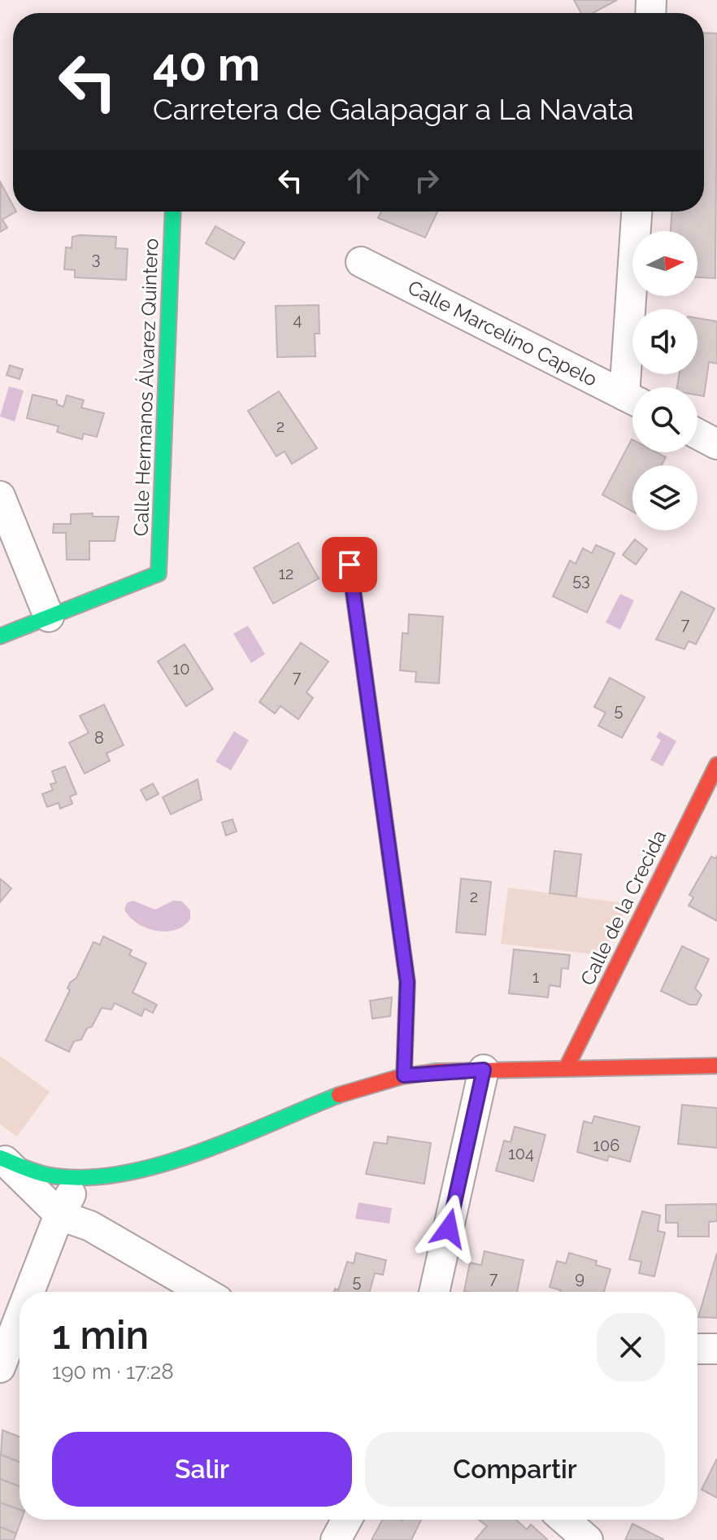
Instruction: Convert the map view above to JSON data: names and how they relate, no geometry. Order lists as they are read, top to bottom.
{
  "streets": {
    "street": ["Calle Marcelino Capelo", "Calle Hermanos Álvarez Quintero", "Calle de la Crecida"]
  },
  "house_numbers": [
    "3",
    "4",
    "2",
    "12",
    "53",
    "7",
    "10",
    "7",
    "5",
    "8",
    "2",
    "1",
    "106",
    "104",
    "7",
    "9",
    "5"
  ],
  "north": "right",
  "page": {
    "turn": ["40 m", "Carretera de Galapagar a La Navata"],
    "heading": ["1 min", "190 m · 17:28"],
    "buttons": ["Salir", "Compartir"]
  }
}
